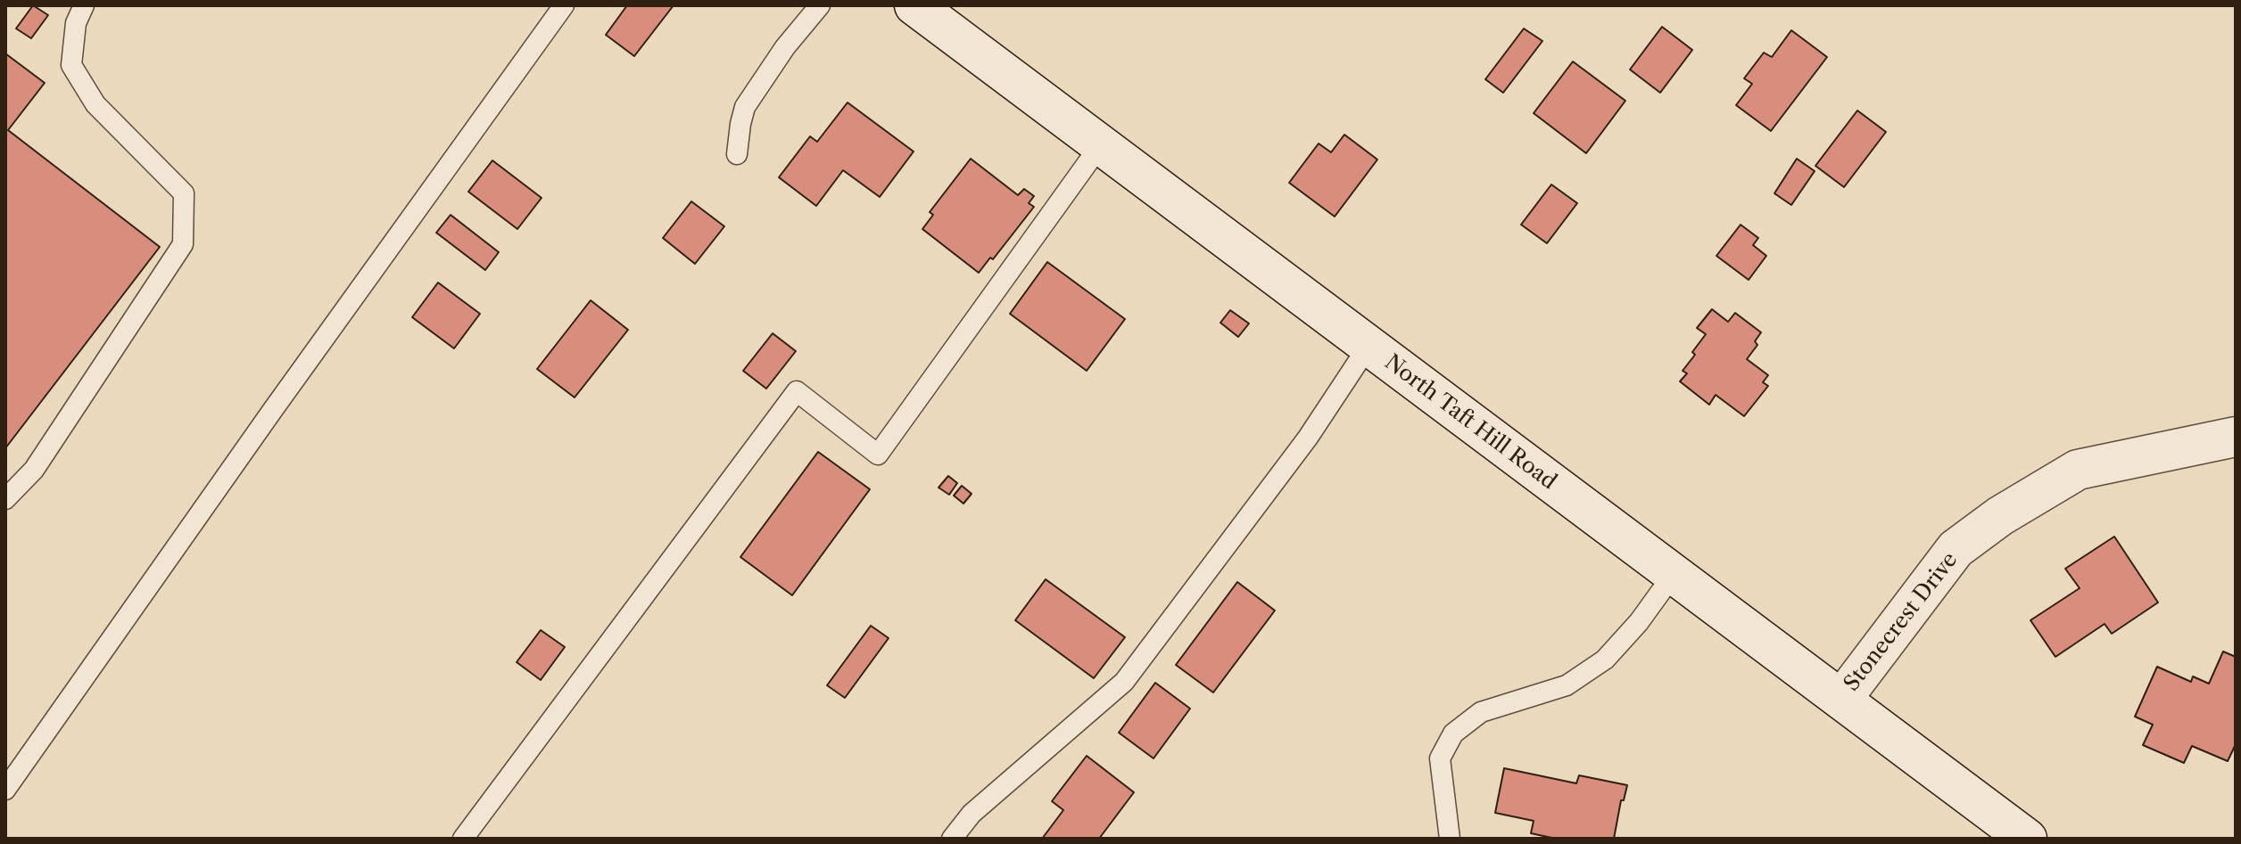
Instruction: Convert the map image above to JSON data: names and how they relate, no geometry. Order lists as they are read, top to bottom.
{
  "streets": {
    "main road": ["North Taft Hill Road", "Stonecrest Drive"]
  },
  "crossings": [
    ["North Taft Hill Road", "Stonecrest Drive"]
  ]
}
